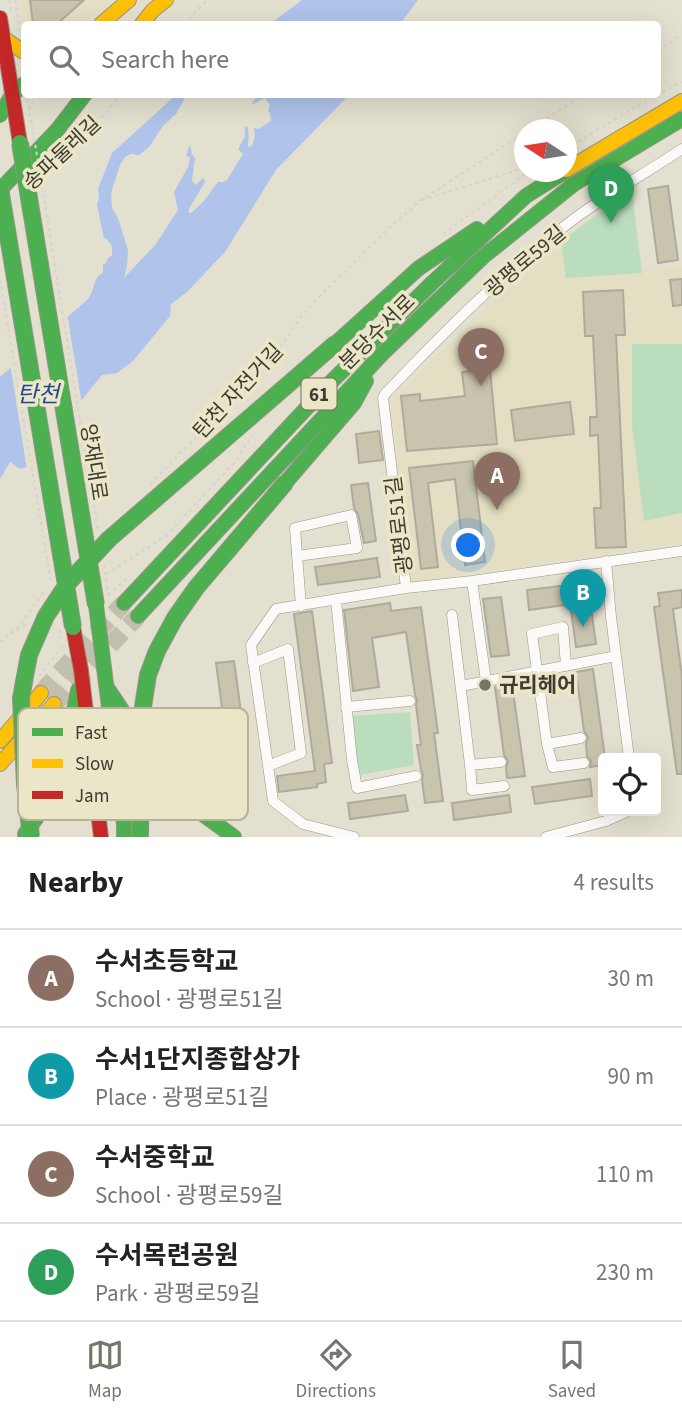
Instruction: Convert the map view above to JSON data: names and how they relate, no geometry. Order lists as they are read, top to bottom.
{
  "streets": {
    "main road": ["분당수서로", "61", "양재대로"],
    "street": ["광평로59길", "광평로51길"],
    "path": ["송파둘레길", "탄천 자전거길"]
  },
  "crossings": [
    ["광평로59길", "광평로51길"]
  ],
  "water": ["탄천"],
  "places": ["규리헤어"],
  "legend": ["Fast", "Slow", "Jam"],
  "north": "left",
  "page": {
    "search": "Search here",
    "pins": [
      "D",
      "C",
      "A",
      "B"
    ],
    "heading": ["Nearby", "4 results"],
    "list": [
      {
        "mark": "A",
        "name": "수서초등학교",
        "note": "School · 광평로51길",
        "value": "30 m"
      },
      {
        "mark": "B",
        "name": "수서1단지종합상가",
        "note": "Place · 광평로51길",
        "value": "90 m"
      },
      {
        "mark": "C",
        "name": "수서중학교",
        "note": "School · 광평로59길",
        "value": "110 m"
      },
      {
        "mark": "D",
        "name": "수서목련공원",
        "note": "Park · 광평로59길",
        "value": "230 m"
      }
    ],
    "nav": ["Map", "Directions", "Saved"]
  }
}
